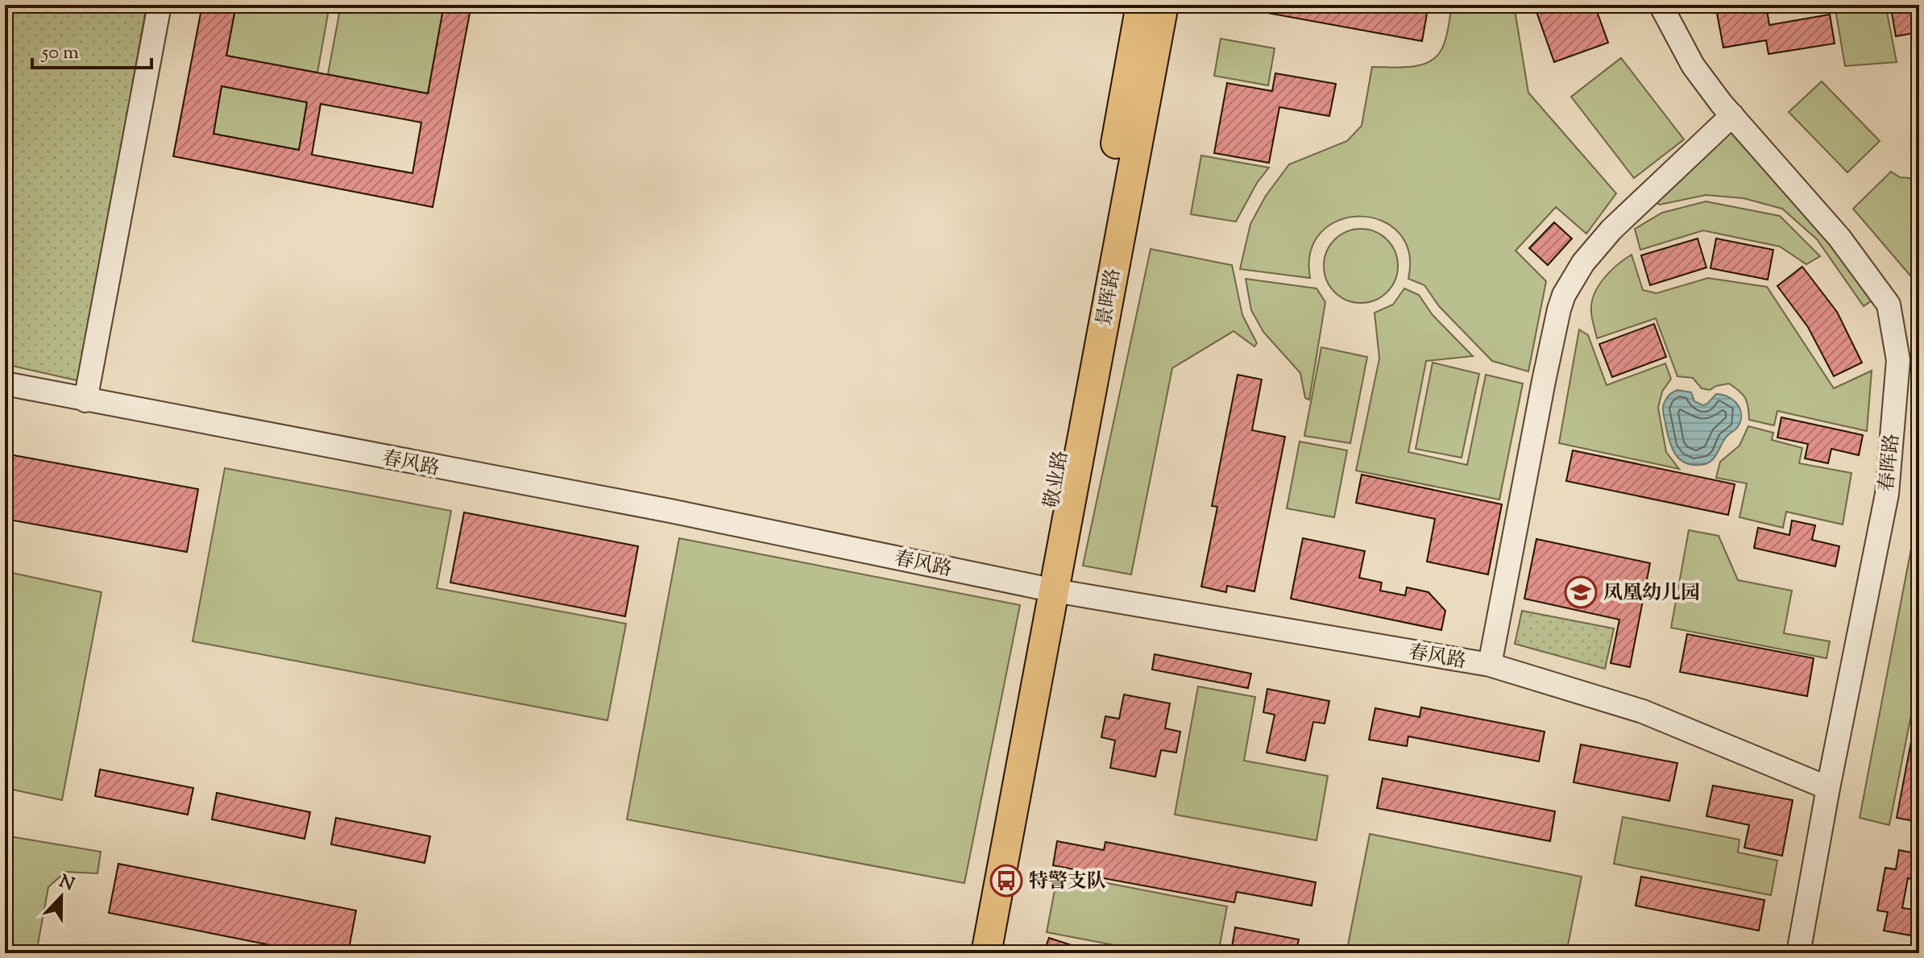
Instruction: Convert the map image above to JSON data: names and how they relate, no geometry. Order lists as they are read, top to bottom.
{
  "streets": {
    "main road": ["景晖路", "敬业路"],
    "street": ["春风路", "春晖路"]
  },
  "crossings": [
    ["景晖路", "春风路"],
    ["景晖路", "敬业路"],
    ["春风路", "春晖路"],
    ["春风路", "敬业路"]
  ],
  "places": {
    "school or university": ["凤凰幼儿园"],
    "bus stop": ["特警支队"]
  },
  "scale_bar": "50 m",
  "north": "top"
}
